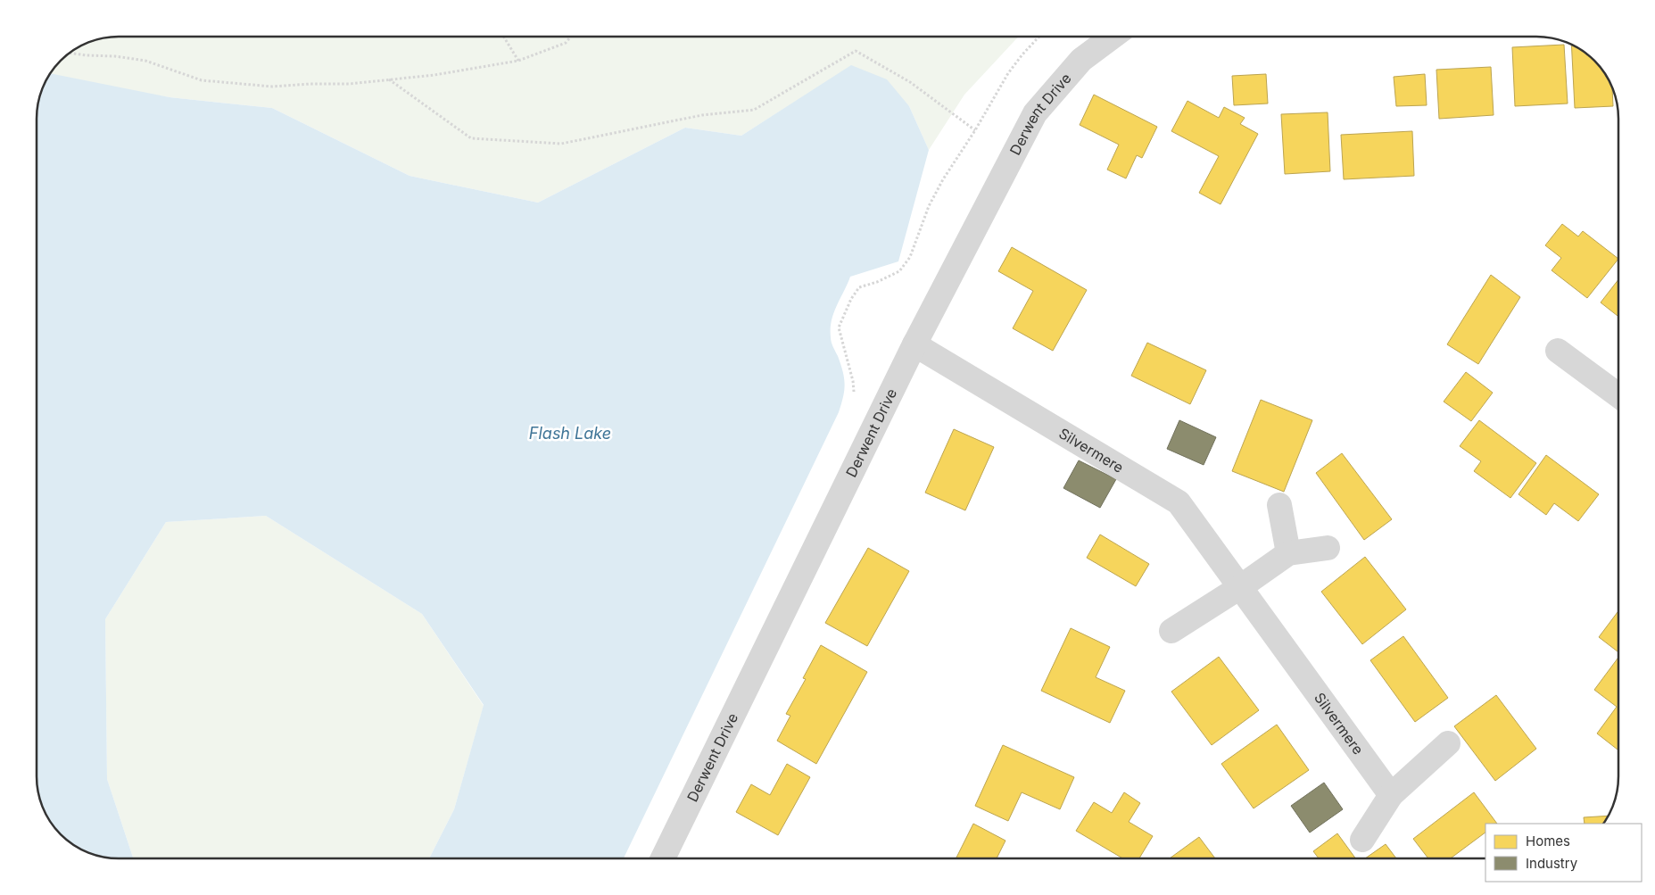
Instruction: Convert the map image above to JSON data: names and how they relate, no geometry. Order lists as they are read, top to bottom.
{
  "streets": {
    "street": ["Derwent Drive", "Silvermere"]
  },
  "crossings": [
    ["Derwent Drive", "Silvermere"]
  ],
  "water": ["Flash Lake"],
  "legend": ["Homes", "Industry"]
}
